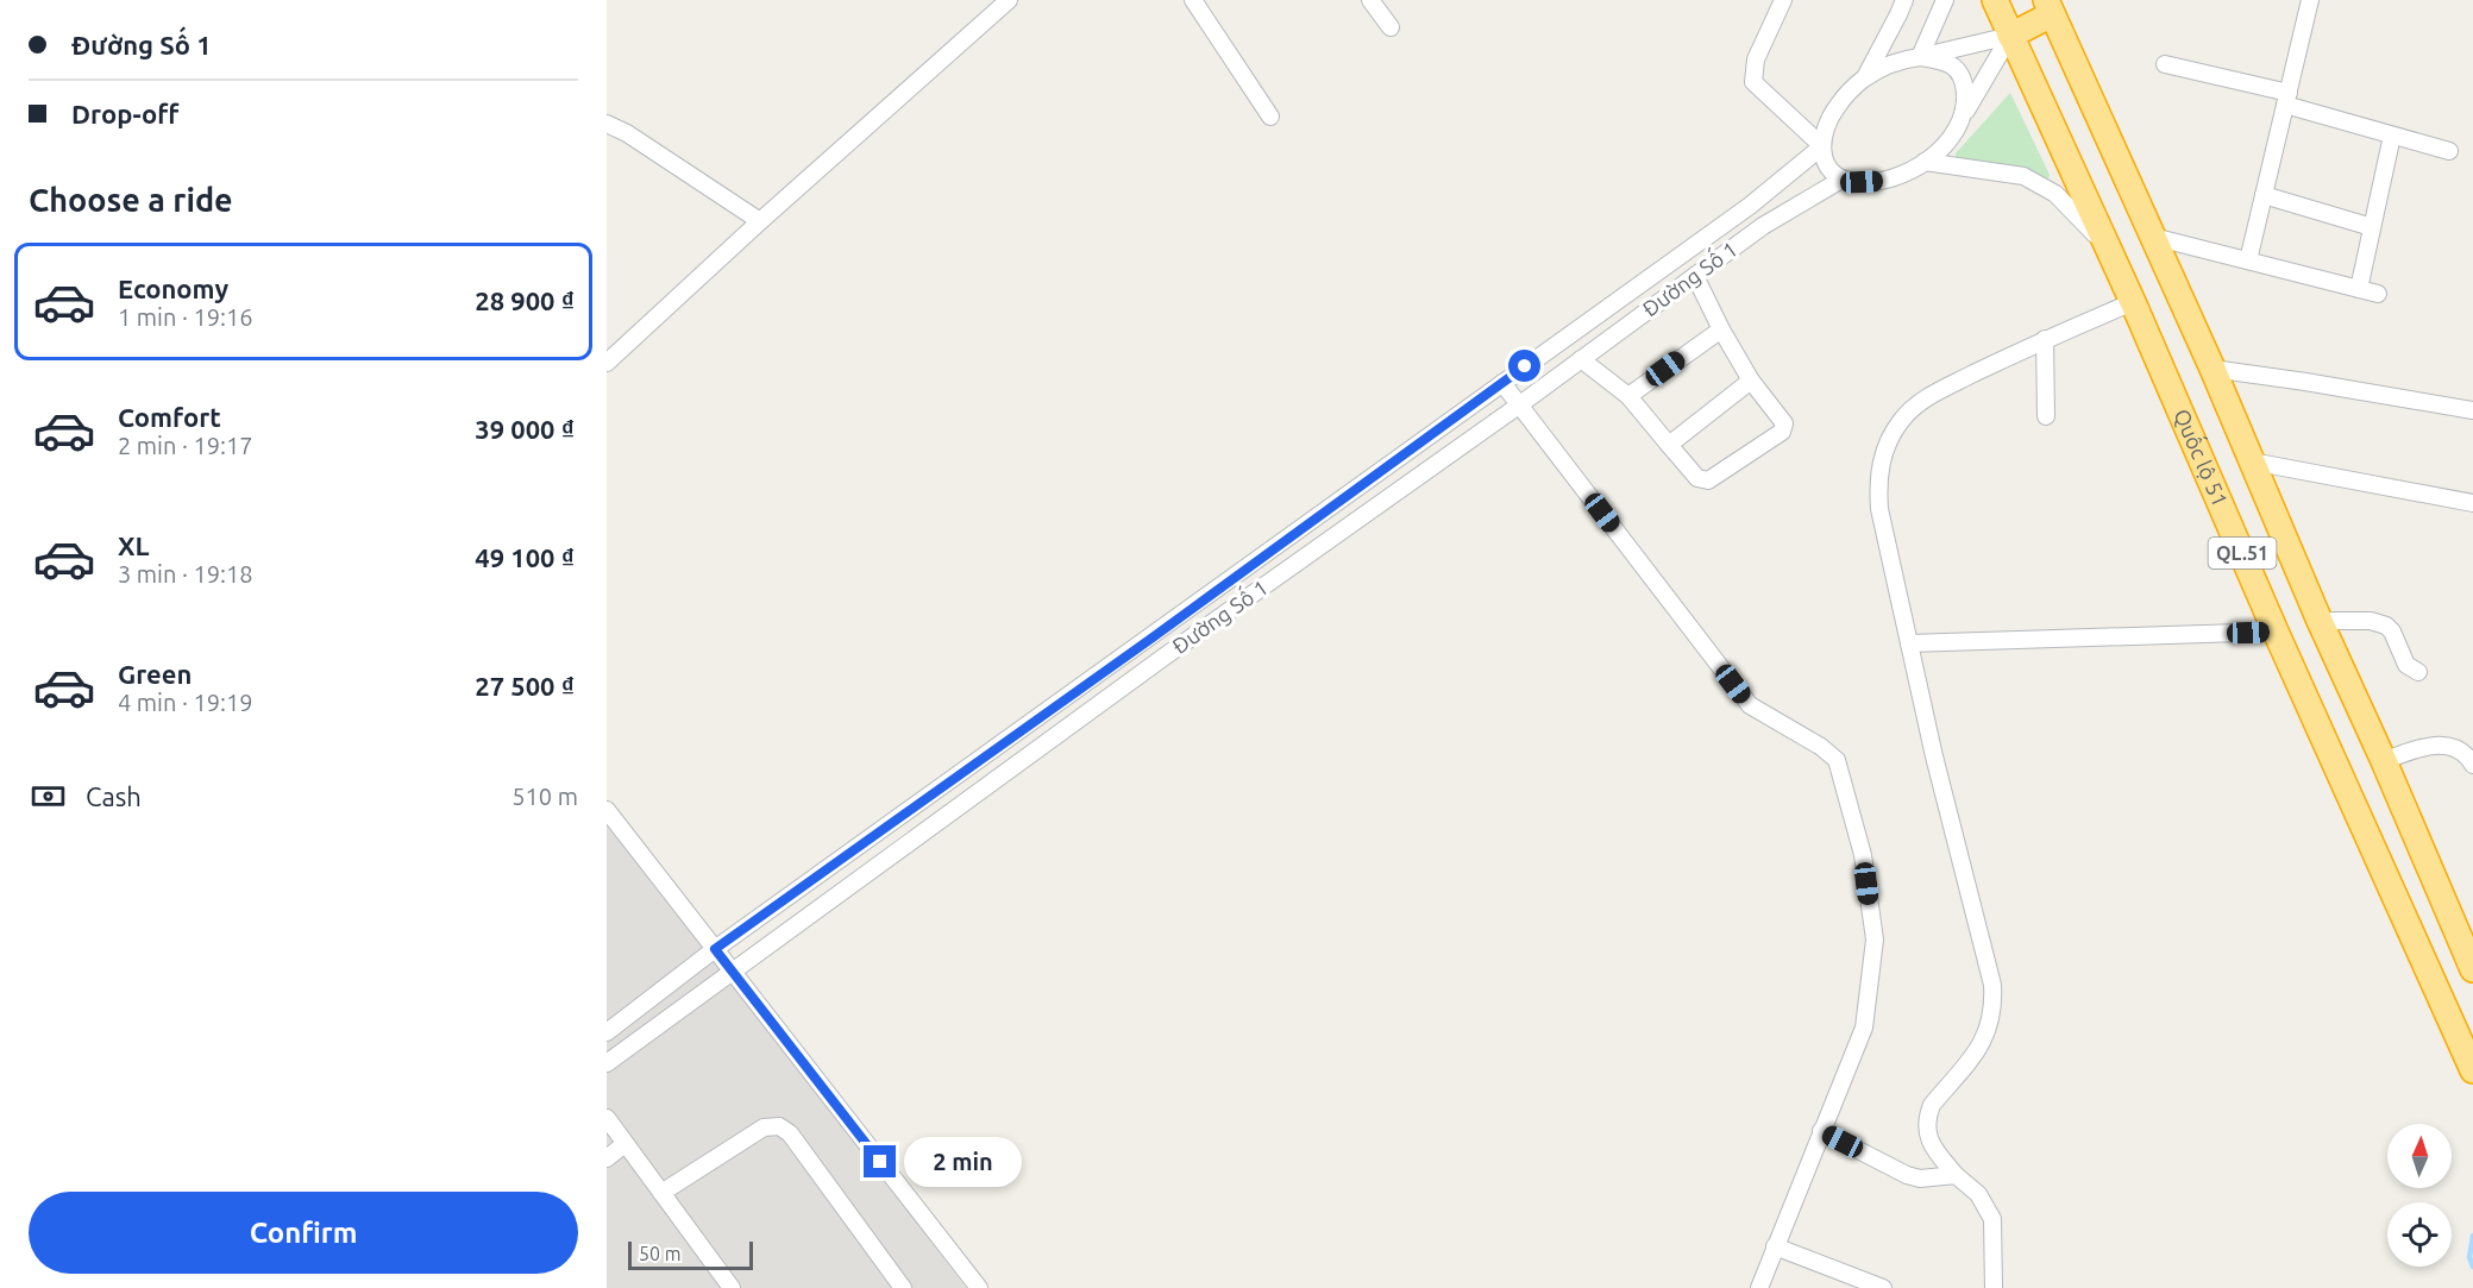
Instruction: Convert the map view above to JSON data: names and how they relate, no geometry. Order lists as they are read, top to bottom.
{
  "streets": {
    "highway": ["Quốc lộ 51", "QL.51"],
    "street": ["Đường Số 1"]
  },
  "scale_bar": "50 m",
  "north": "top",
  "page": {
    "banner": ["Đường Số 1", "Drop-off"],
    "heading": "Choose a ride",
    "list": [
      {
        "name": "Economy",
        "note": "1 min · 19:16",
        "value": "28 900 ₫"
      },
      {
        "name": "Comfort",
        "note": "2 min · 19:17",
        "value": "39 000 ₫"
      },
      {
        "name": "XL",
        "note": "3 min · 19:18",
        "value": "49 100 ₫"
      },
      {
        "name": "Green",
        "note": "4 min · 19:19",
        "value": "27 500 ₫"
      }
    ],
    "pay": ["Cash", "510 m"],
    "bubble": "2 min",
    "buttons": "Confirm",
    "scale": "50 m"
  }
}
